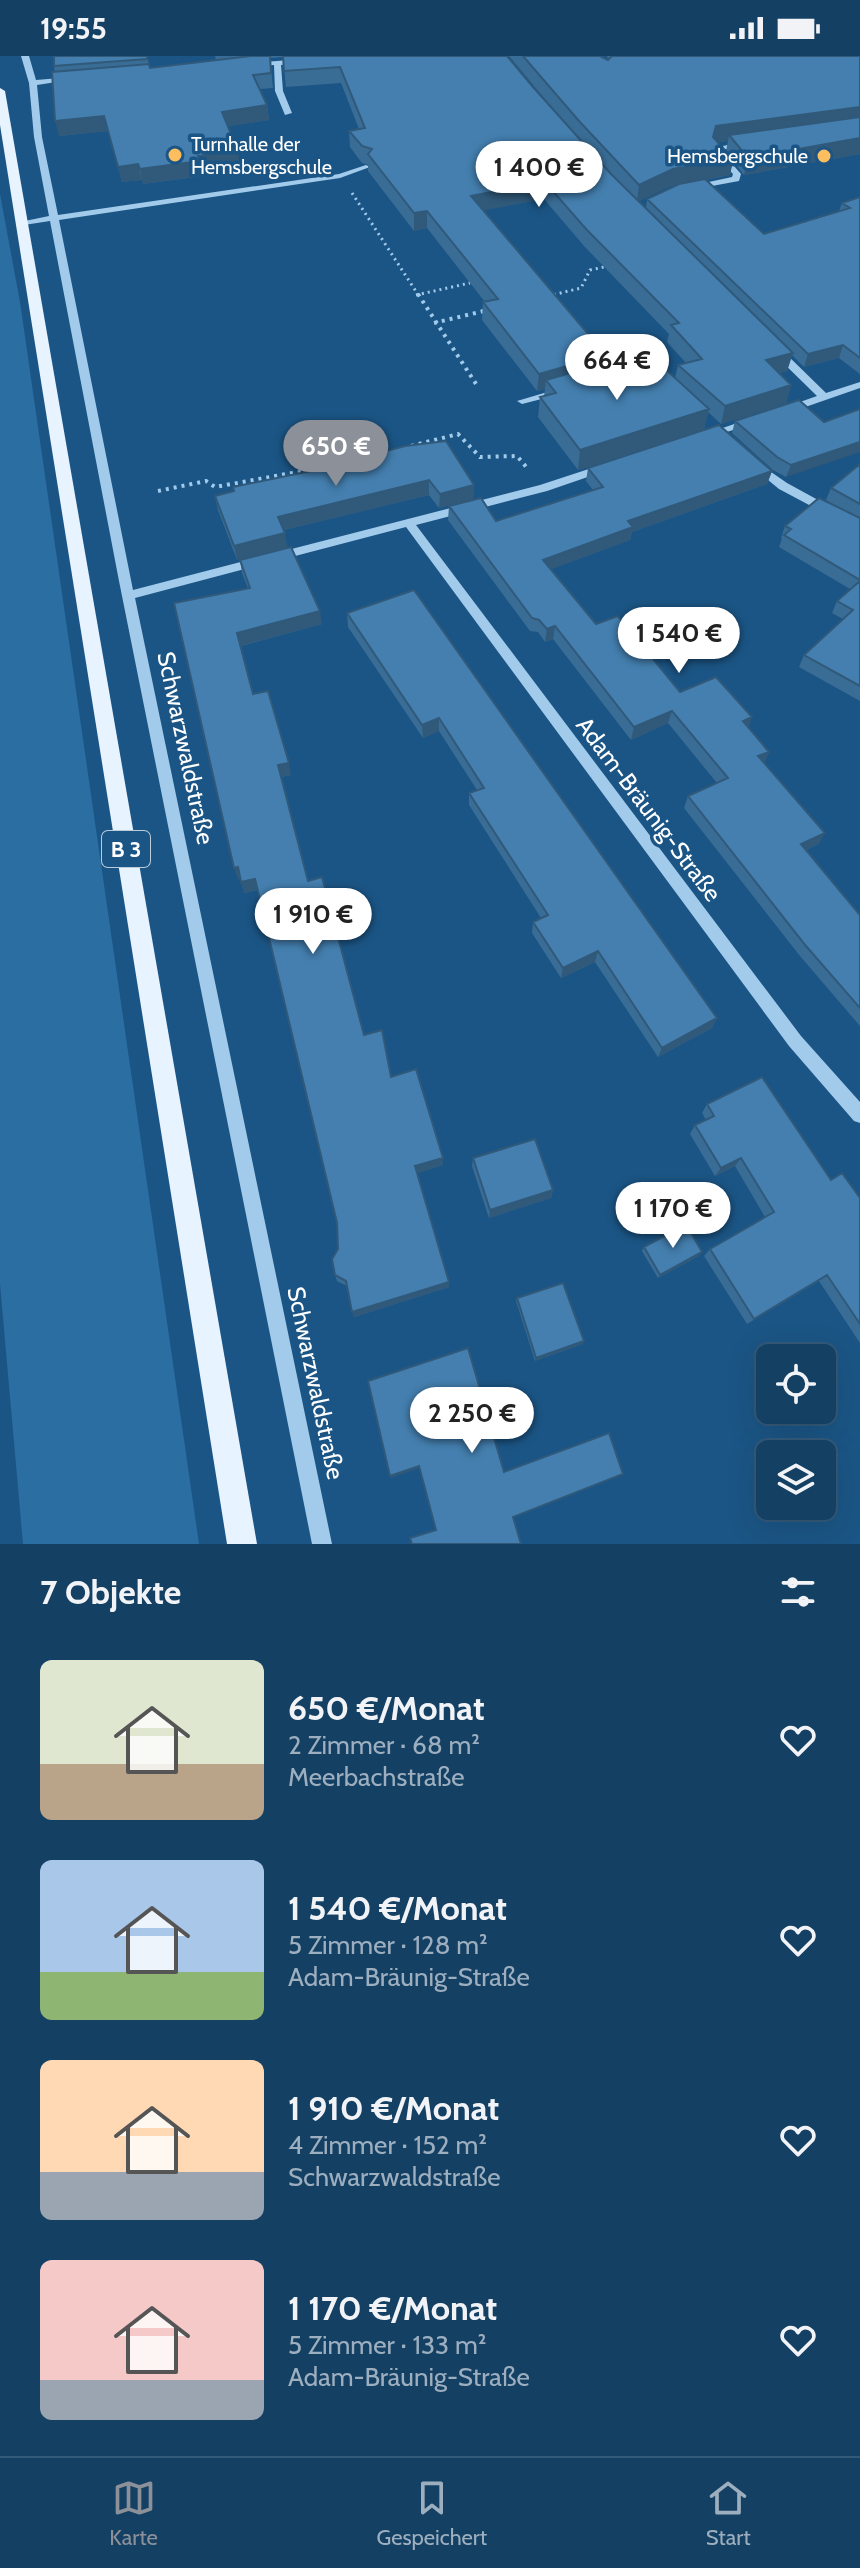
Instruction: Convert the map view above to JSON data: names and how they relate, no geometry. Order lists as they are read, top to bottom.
{
  "streets": {
    "main road": ["B 3"],
    "street": ["Schwarzwaldstraße", "Adam-Bräunig-Straße"]
  },
  "places": ["Turnhalle der Hemsbergschule", "Hemsbergschule"],
  "page": {
    "status": "19:55",
    "price": [
      "1 400 €",
      "664 €",
      "650 €",
      "1 540 €",
      "1 910 €",
      "1 170 €",
      "2 250 €"
    ],
    "heading": "7 Objekte",
    "list": [
      {
        "name": "650 €/Monat",
        "note": "2 Zimmer · 68 m² · Meerbachstraße"
      },
      {
        "name": "1 540 €/Monat",
        "note": "5 Zimmer · 128 m² · Adam-Bräunig-Straße"
      },
      {
        "name": "1 910 €/Monat",
        "note": "4 Zimmer · 152 m² · Schwarzwaldstraße"
      },
      {
        "name": "1 170 €/Monat",
        "note": "5 Zimmer · 133 m² · Adam-Bräunig-Straße"
      }
    ],
    "tabs": ["Karte", "Gespeichert", "Start"]
  }
}
